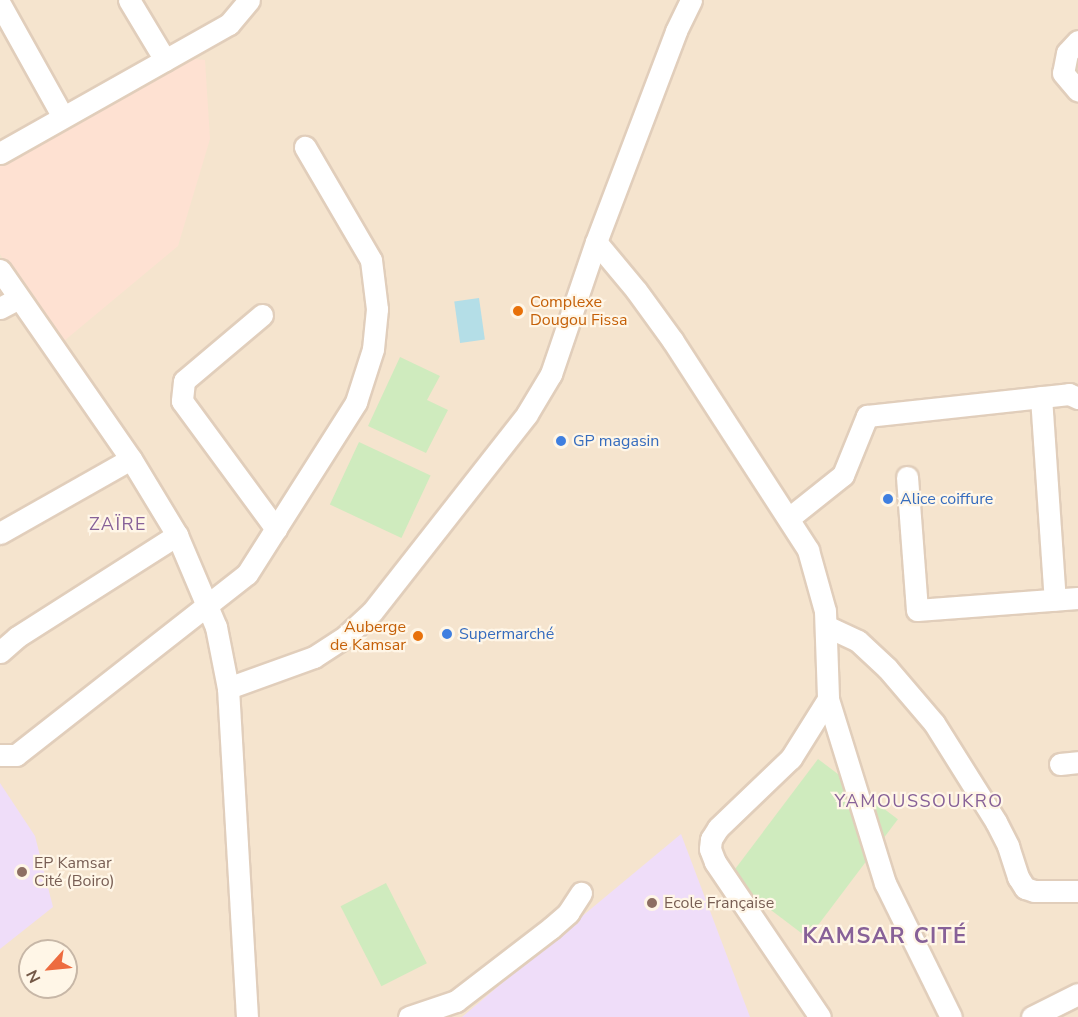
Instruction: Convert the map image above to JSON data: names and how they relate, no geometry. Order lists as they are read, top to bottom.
{
  "districts": ["ZAÏRE", "YAMOUSSOUKRO", "KAMSAR CITÉ"],
  "places": [
    "Complexe Dougou Fissa",
    "GP magasin",
    "Alice coiffure",
    "Supermarché",
    "Auberge de Kamsar",
    "EP Kamsar Cité (Boiro)",
    "Ecole Française"
  ],
  "north": "bottom left"
}
